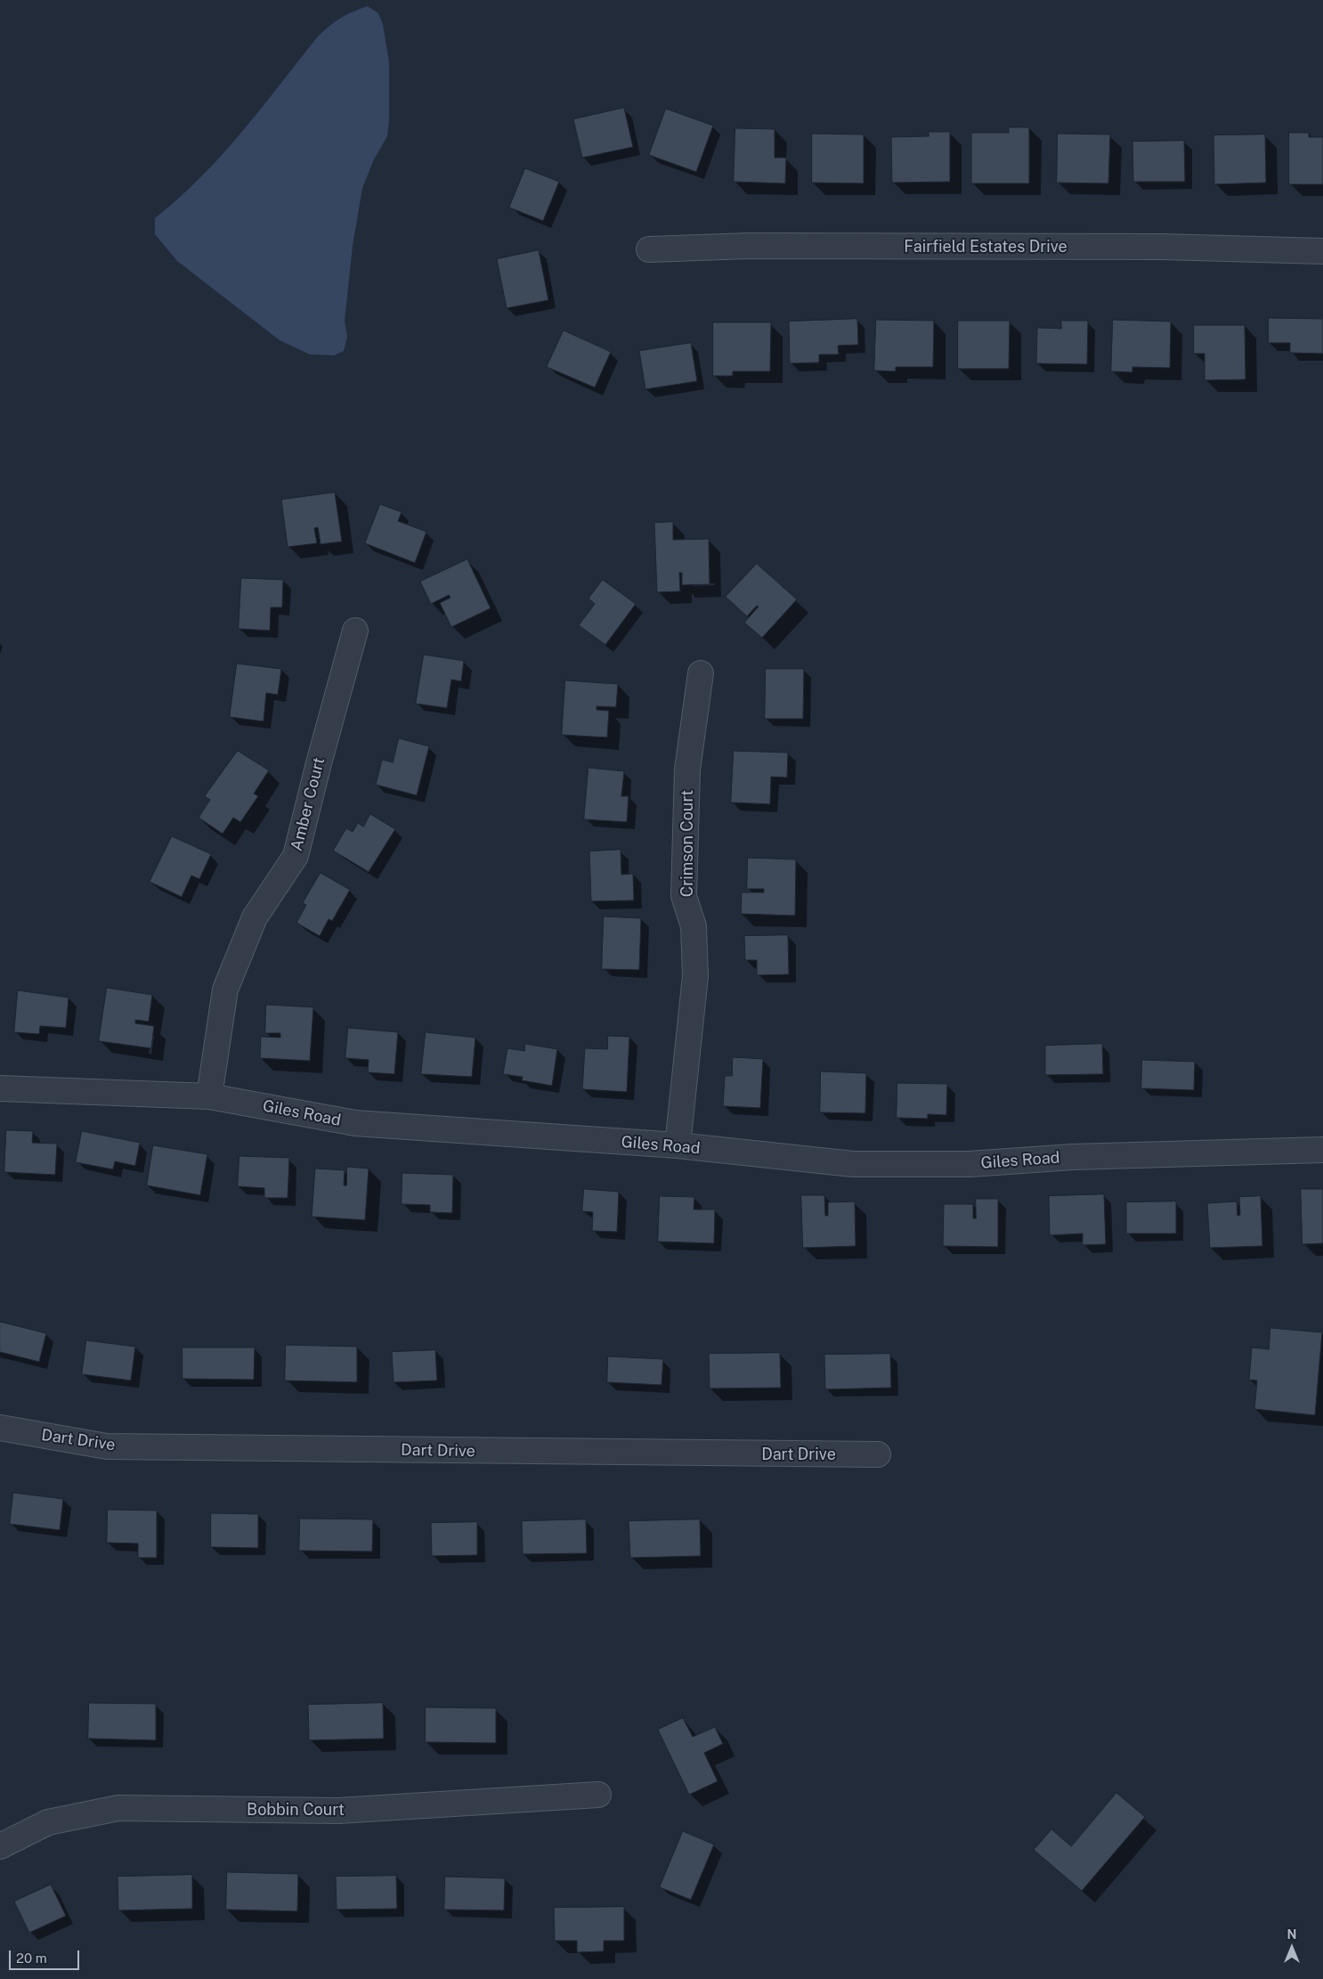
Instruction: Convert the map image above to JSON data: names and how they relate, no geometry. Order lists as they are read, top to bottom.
{
  "streets": {
    "street": [
      "Fairfield Estates Drive",
      "Amber Court",
      "Crimson Court",
      "Giles Road",
      "Dart Drive",
      "Bobbin Court"
    ]
  },
  "crossings": [
    ["Amber Court", "Giles Road"],
    ["Crimson Court", "Giles Road"]
  ],
  "scale_bar": "20 m",
  "north": "top"
}
